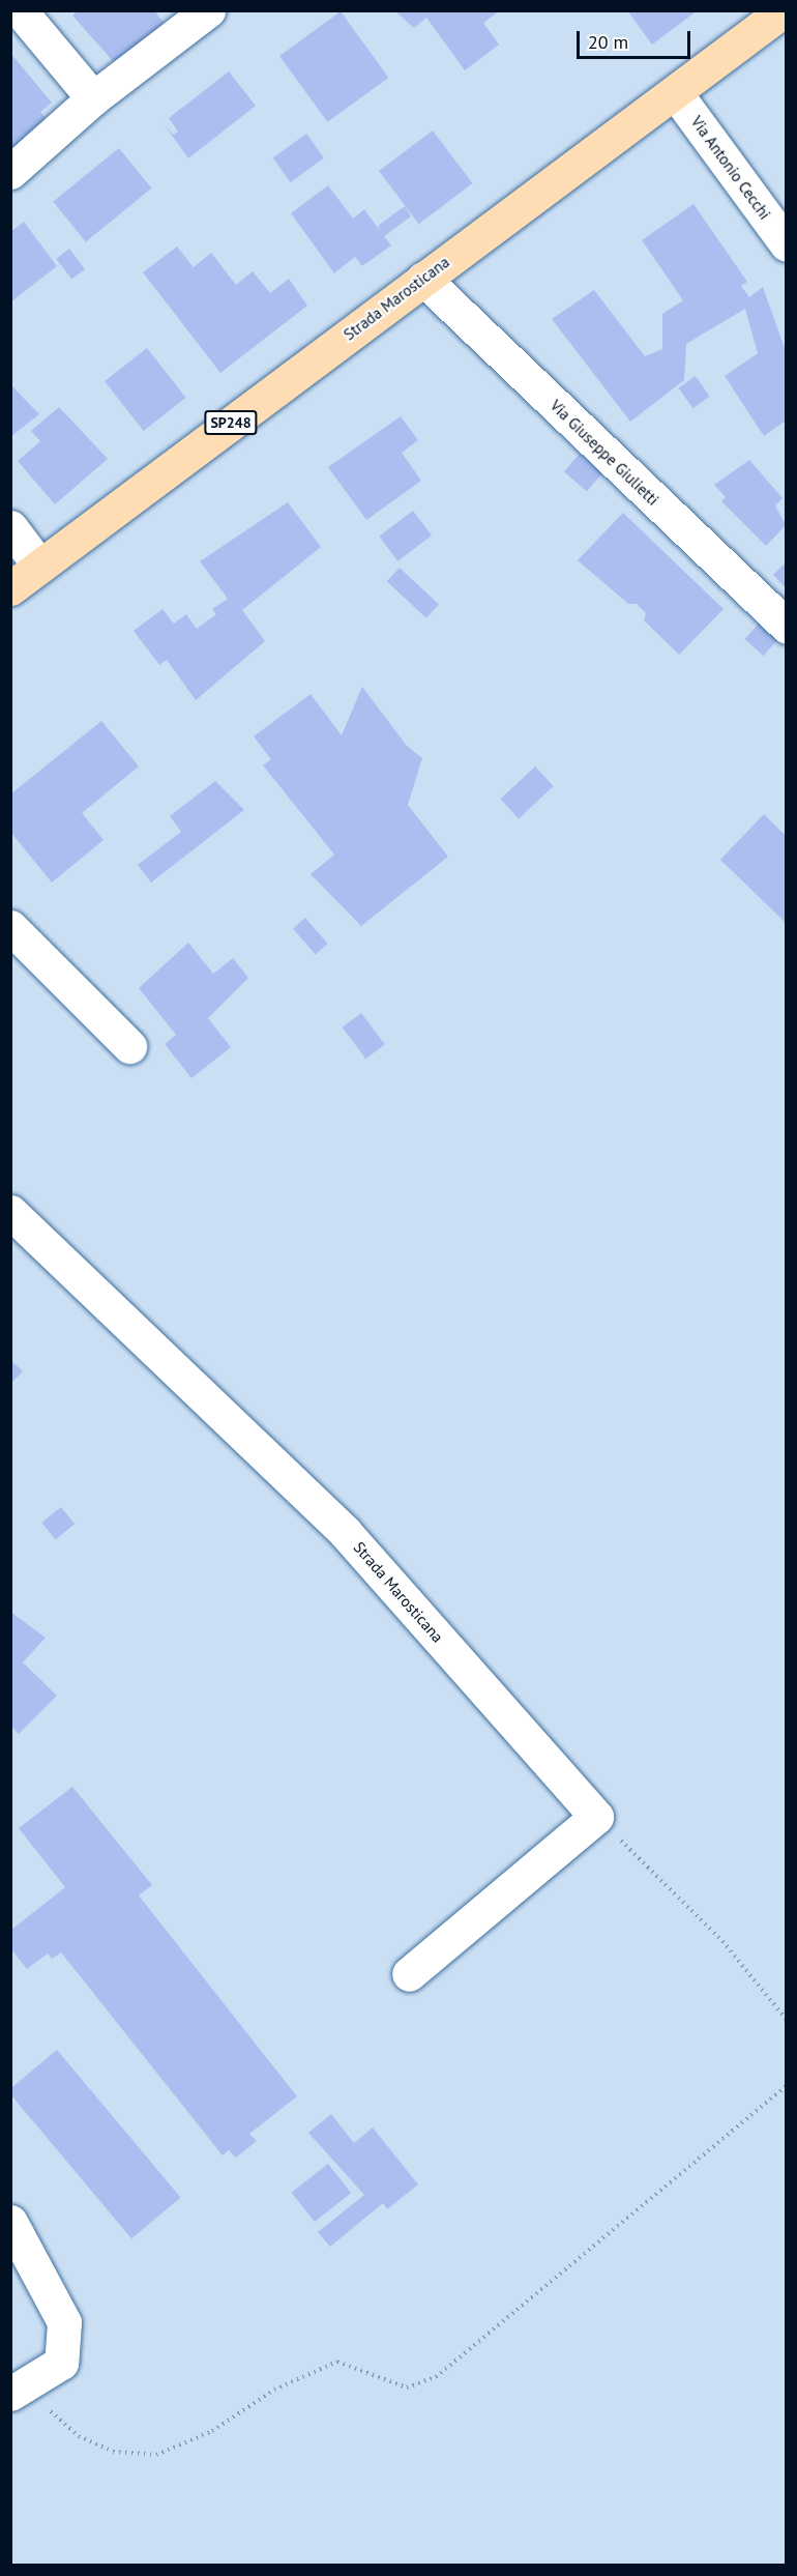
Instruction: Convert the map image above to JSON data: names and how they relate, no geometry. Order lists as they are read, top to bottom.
{
  "streets": {
    "main road": ["Strada Marosticana", "SP248"],
    "street": ["Via Antonio Cecchi", "Via Giuseppe Giulietti"]
  },
  "crossings": [
    ["Via Antonio Cecchi", "Strada Marosticana"],
    ["Strada Marosticana", "Via Giuseppe Giulietti"]
  ],
  "scale_bar": "20 m"
}
